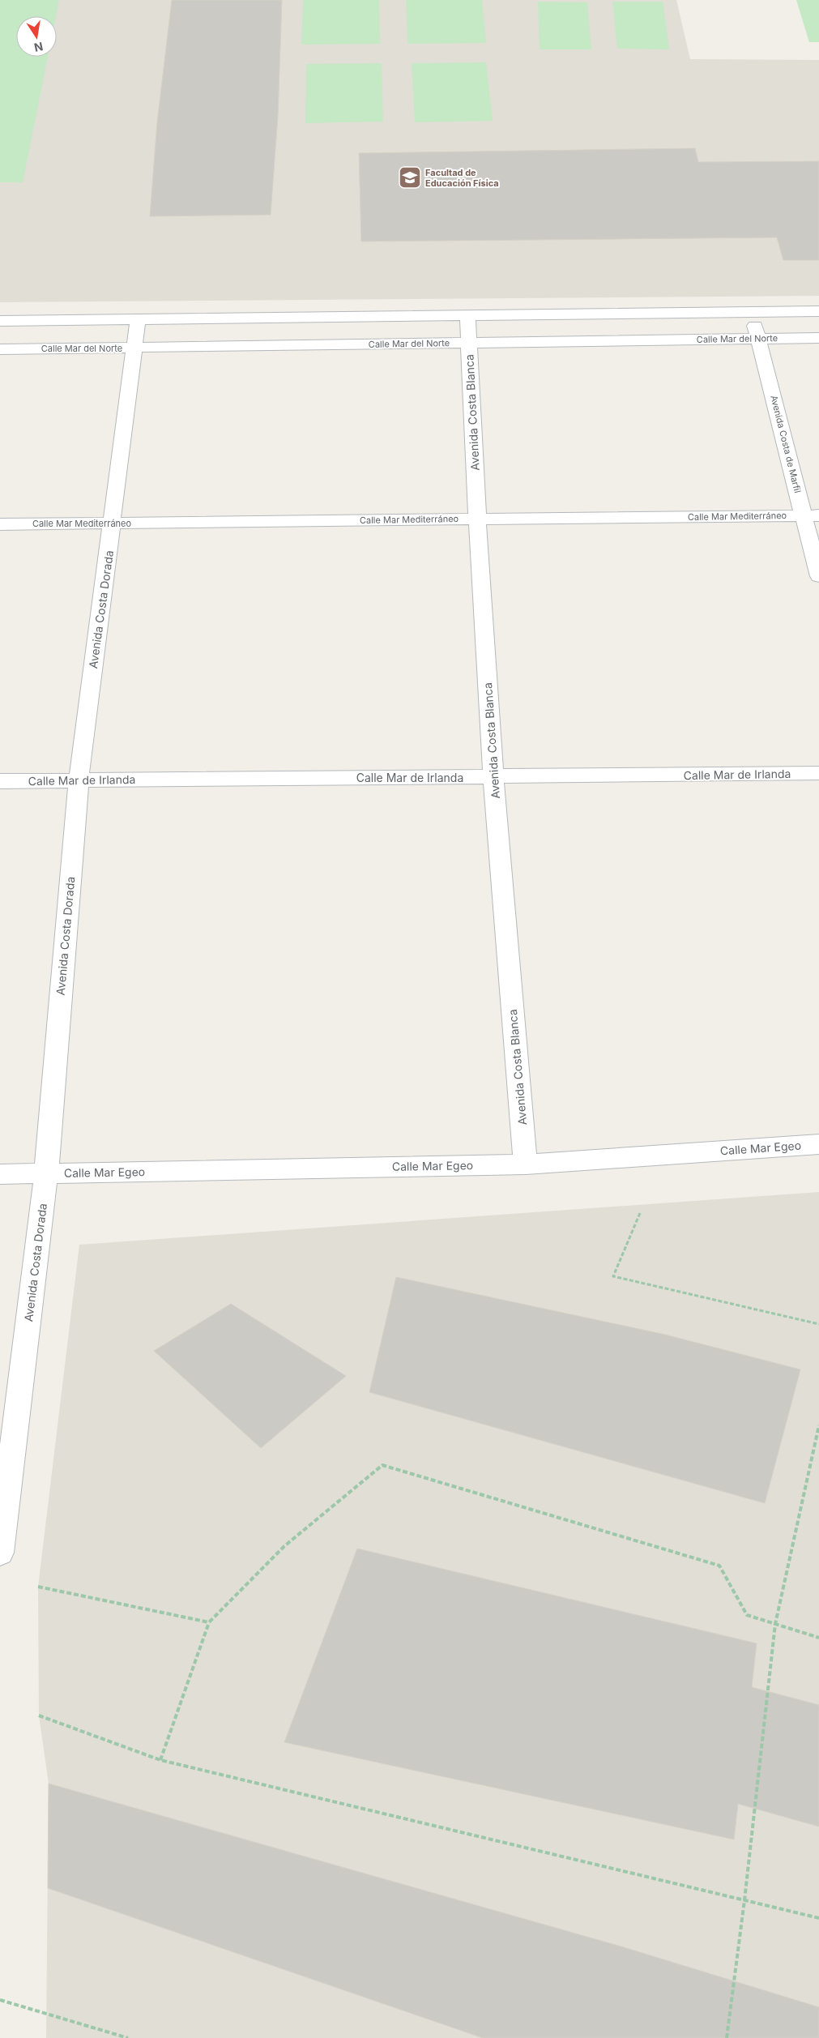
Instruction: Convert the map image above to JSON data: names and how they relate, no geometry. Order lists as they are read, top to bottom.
{
  "streets": {
    "street": [
      "Calle Mar del Norte",
      "Avenida Costa Blanca",
      "Avenida Costa de Marfil",
      "Calle Mar Mediterráneo",
      "Avenida Costa Dorada",
      "Calle Mar de Irlanda",
      "Calle Mar Egeo"
    ]
  },
  "crossings": [
    ["Calle Mar del Norte", "Avenida Costa Blanca"],
    ["Calle Mar del Norte", "Avenida Costa de Marfil"],
    ["Calle Mar del Norte", "Avenida Costa Dorada"],
    ["Avenida Costa Blanca", "Calle Mar Mediterráneo"],
    ["Avenida Costa Blanca", "Calle Mar de Irlanda"],
    ["Avenida Costa Blanca", "Calle Mar Egeo"],
    ["Avenida Costa de Marfil", "Calle Mar Mediterráneo"],
    ["Calle Mar Mediterráneo", "Avenida Costa Dorada"],
    ["Avenida Costa Dorada", "Calle Mar de Irlanda"],
    ["Avenida Costa Dorada", "Calle Mar Egeo"]
  ],
  "places": {
    "school or university": ["Facultad de Educación Física"]
  },
  "north": "bottom"
}
